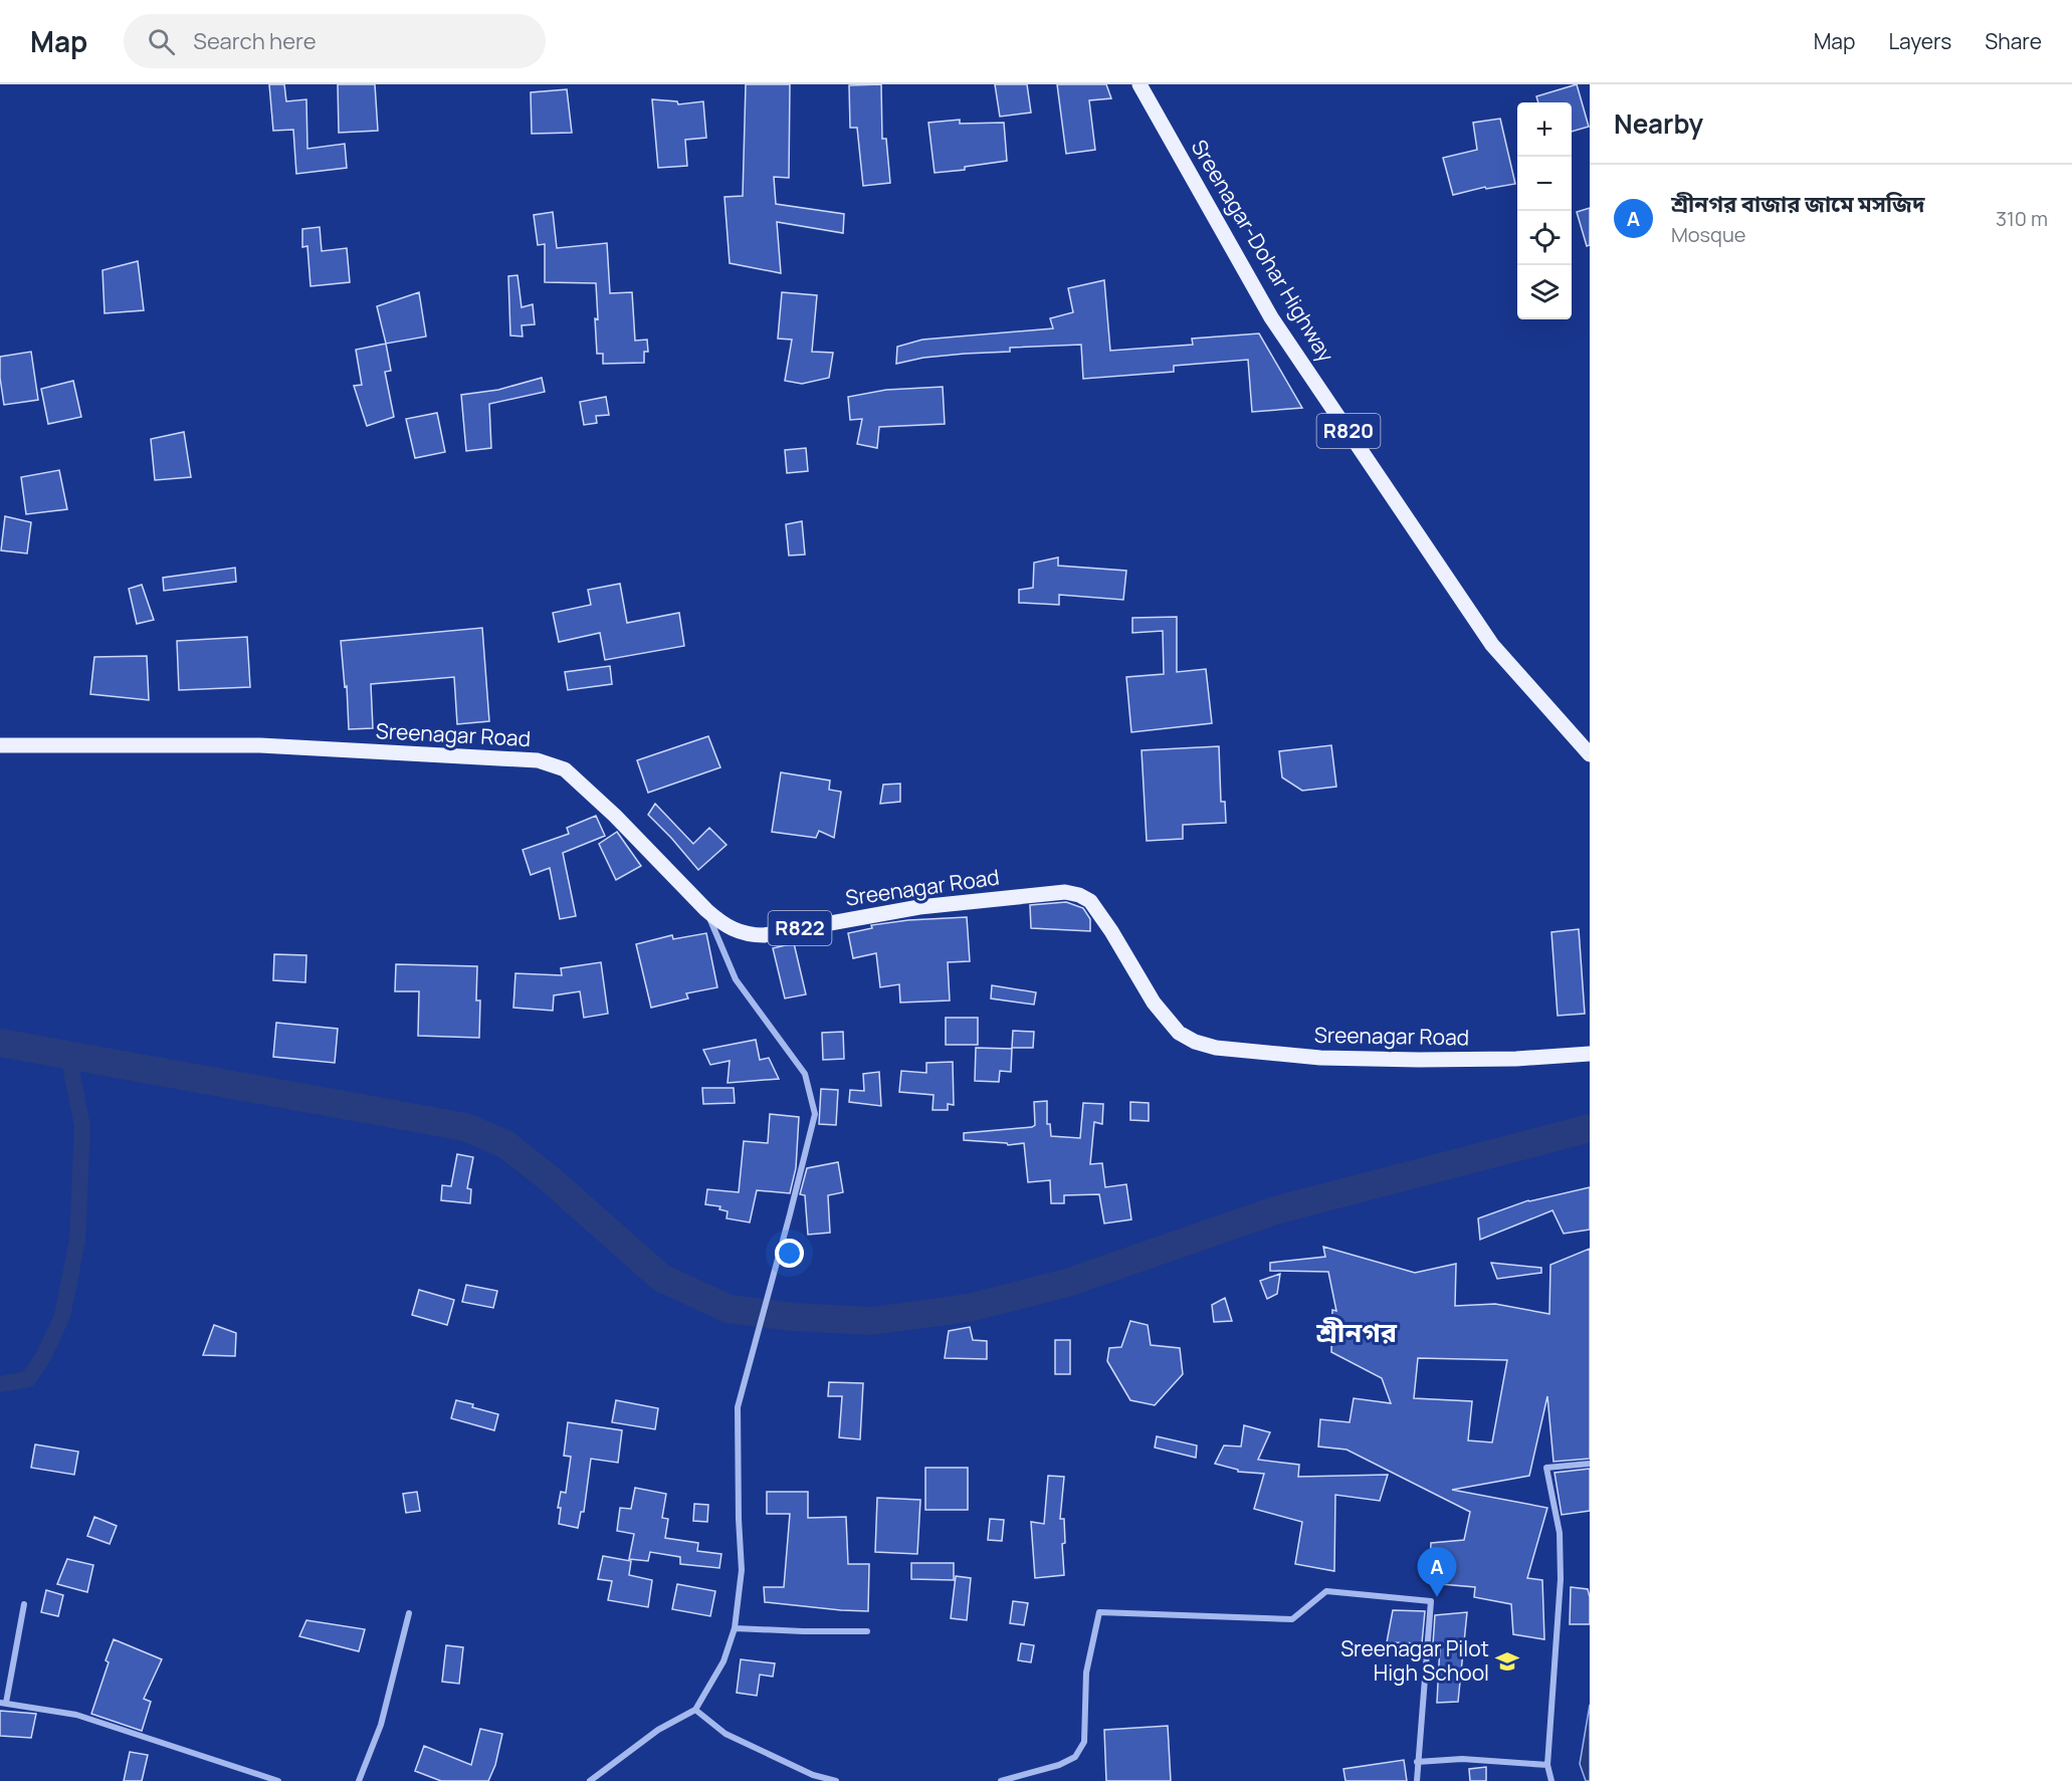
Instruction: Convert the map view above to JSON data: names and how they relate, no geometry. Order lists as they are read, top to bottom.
{
  "streets": {
    "main road": [
      "Sreenagar-Dohar Highway",
      "R820",
      "Sreenagar Road",
      "R822"
    ]
  },
  "districts": ["শ্রীনগর"],
  "places": {
    "school or university": ["Sreenagar Pilot High School"]
  },
  "page": {
    "header": "Map",
    "search": "Search here",
    "nav": ["Map", "Layers", "Share"],
    "heading": "Nearby",
    "map_buttons": ["+", "−"],
    "list": [
      {
        "mark": "A",
        "name": "শ্রীনগর বাজার জামে মসজিদ",
        "note": "Mosque",
        "value": "310 m"
      }
    ],
    "pins": "A"
  }
}
